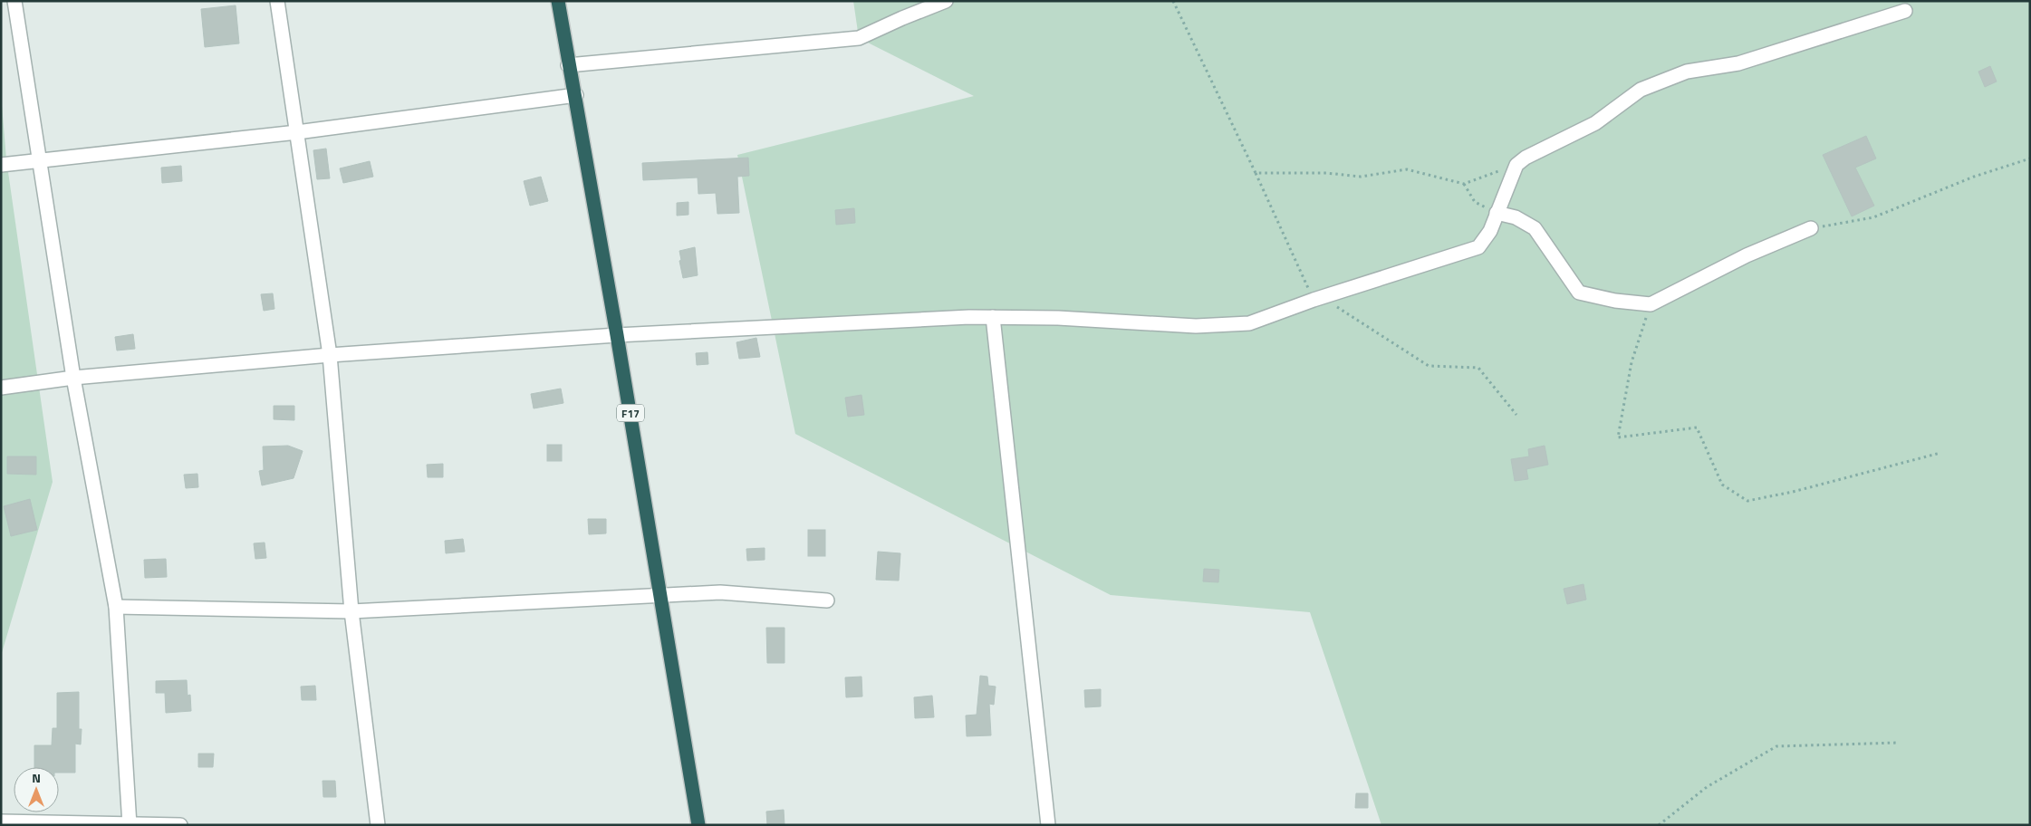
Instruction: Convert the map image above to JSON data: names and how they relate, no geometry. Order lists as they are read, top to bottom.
{
  "streets": {
    "highway": ["F17"]
  },
  "north": "top"
}
